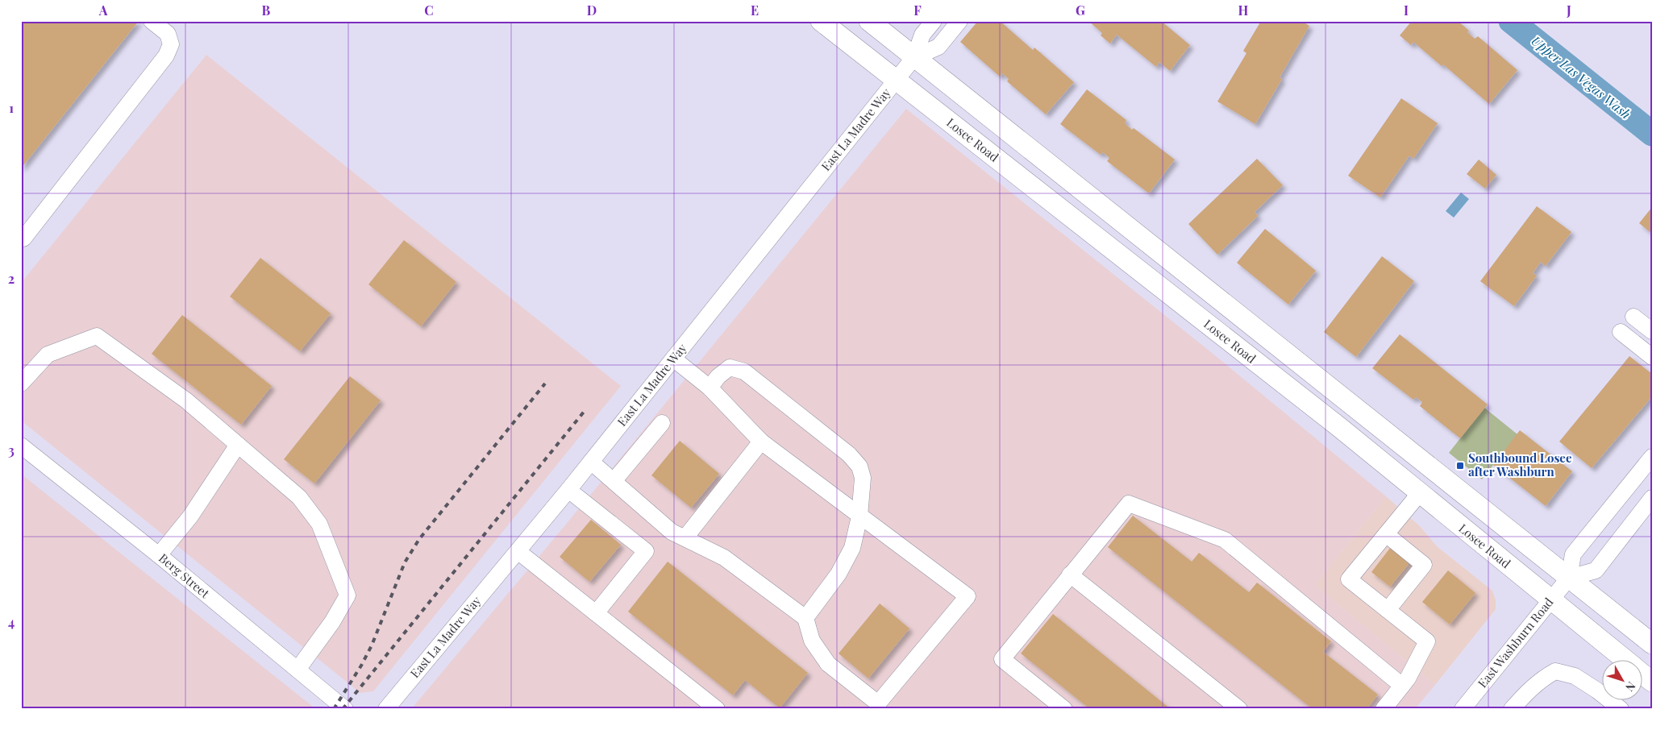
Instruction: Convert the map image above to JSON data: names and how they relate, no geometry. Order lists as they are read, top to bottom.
{
  "streets": {
    "main road": ["Losee Road"],
    "street": ["East La Madre Way", "Berg Street", "East Washburn Road"]
  },
  "crossings": [
    ["East La Madre Way", "Losee Road"],
    ["Losee Road", "East Washburn Road"]
  ],
  "water": ["Upper Las Vegas Wash"],
  "places": {
    "transit": ["Southbound Losee after Washburn"]
  },
  "north": "bottom right",
  "grid": {
    "columns": [
      "A",
      "B",
      "C",
      "D",
      "E",
      "F",
      "G",
      "H",
      "I",
      "J"
    ],
    "rows": [
      "1",
      "2",
      "3",
      "4"
    ]
  }
}
